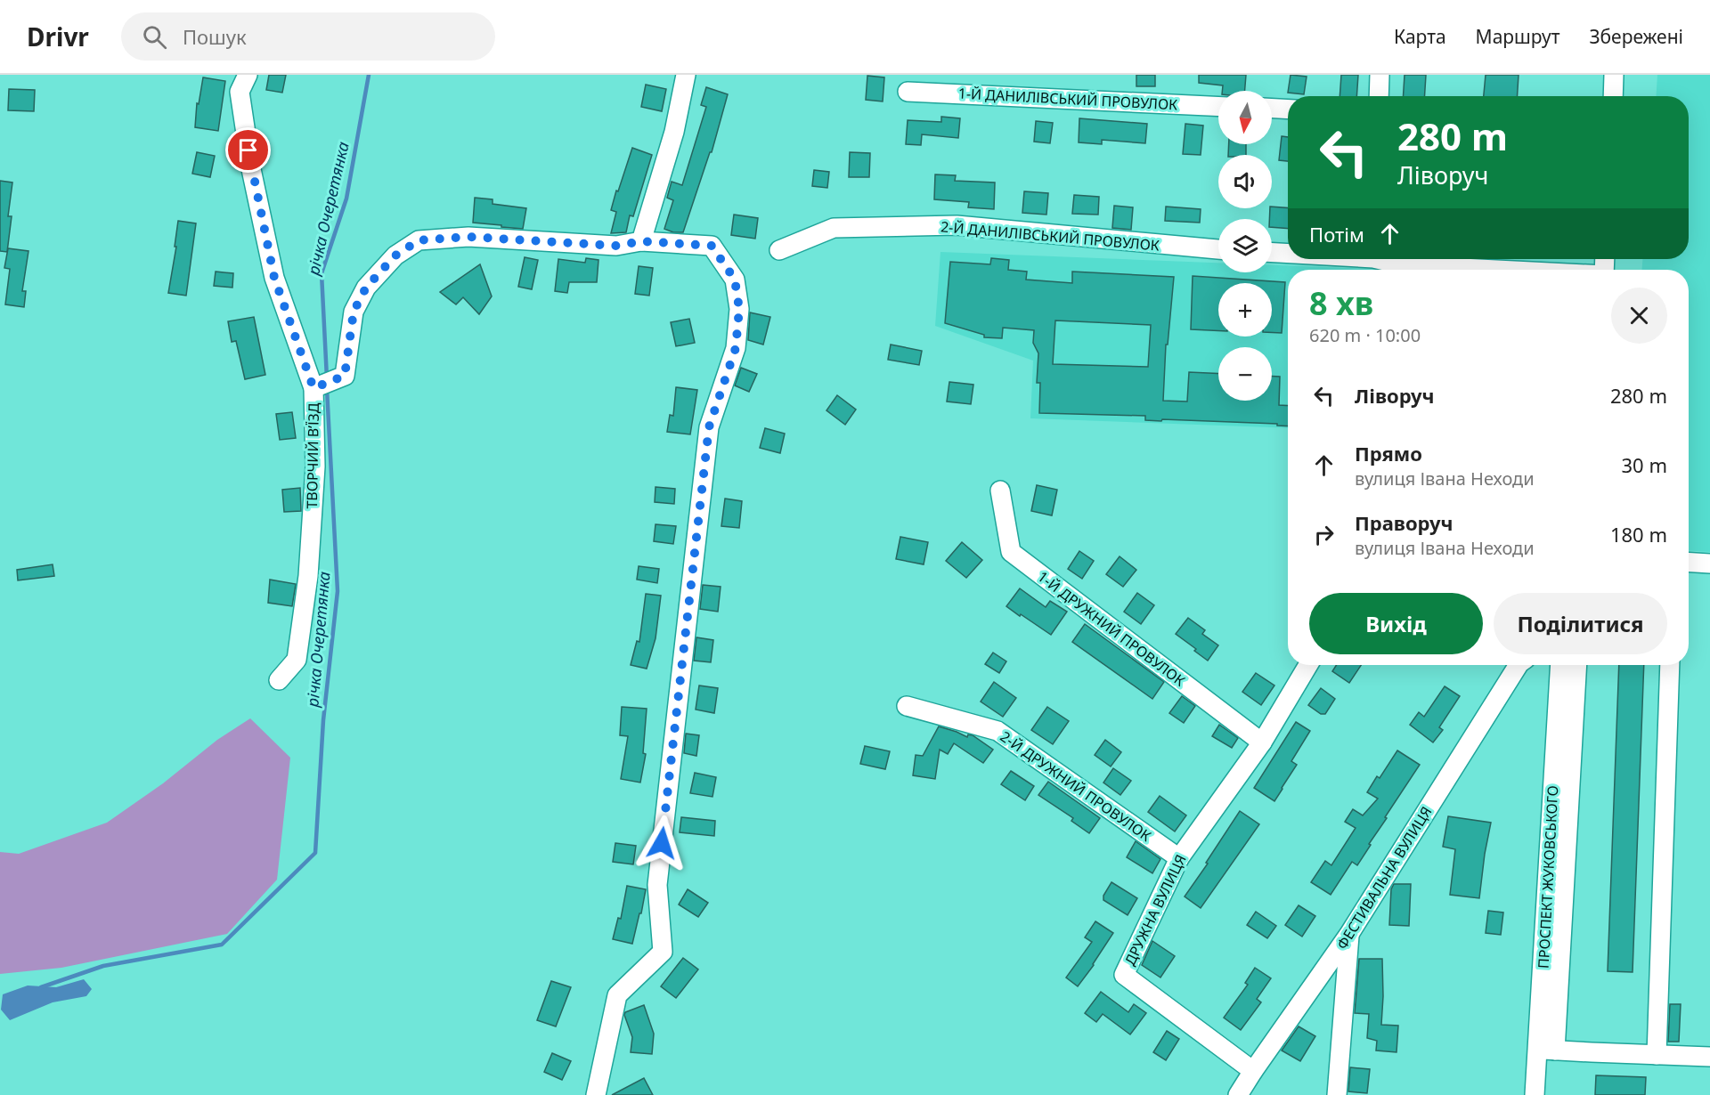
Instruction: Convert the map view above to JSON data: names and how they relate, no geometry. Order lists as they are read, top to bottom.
{
  "streets": {
    "street": [
      "1-Й ДАНИЛІВСЬКИЙ ПРОВУЛОК",
      "2-Й ДАНИЛІВСЬКИЙ ПРОВУЛОК",
      "ТВОРЧИЙ В’ЇЗД",
      "1-Й ДРУЖНИЙ ПРОВУЛОК",
      "2-Й ДРУЖНИЙ ПРОВУЛОК",
      "ПРОСПЕКТ ЖУКОВСЬКОГО",
      "ФЕСТИВАЛЬНА ВУЛИЦЯ",
      "ДРУЖНА ВУЛИЦЯ"
    ]
  },
  "crossings": [
    ["1-Й ДРУЖНИЙ ПРОВУЛОК", "ДРУЖНА ВУЛИЦЯ"],
    ["2-Й ДРУЖНИЙ ПРОВУЛОК", "ДРУЖНА ВУЛИЦЯ"],
    ["ФЕСТИВАЛЬНА ВУЛИЦЯ", "ДРУЖНА ВУЛИЦЯ"]
  ],
  "water": ["річка Очеретянка"],
  "north": "bottom",
  "page": {
    "header": "Drivr",
    "search": "Пошук",
    "nav": ["Карта", "Маршрут", "Збережені"],
    "map_buttons": ["+", "−"],
    "turn": ["280 m", "Ліворуч"],
    "then": "Потім",
    "heading": ["8 хв", "620 m · 10:00"],
    "list": [
      {
        "name": "Ліворуч",
        "value": "280 m"
      },
      {
        "name": "Прямо",
        "note": "вулиця Івана Неходи",
        "value": "30 m"
      },
      {
        "name": "Праворуч",
        "note": "вулиця Івана Неходи",
        "value": "180 m"
      }
    ],
    "buttons": ["Вихід", "Поділитися"]
  }
}
